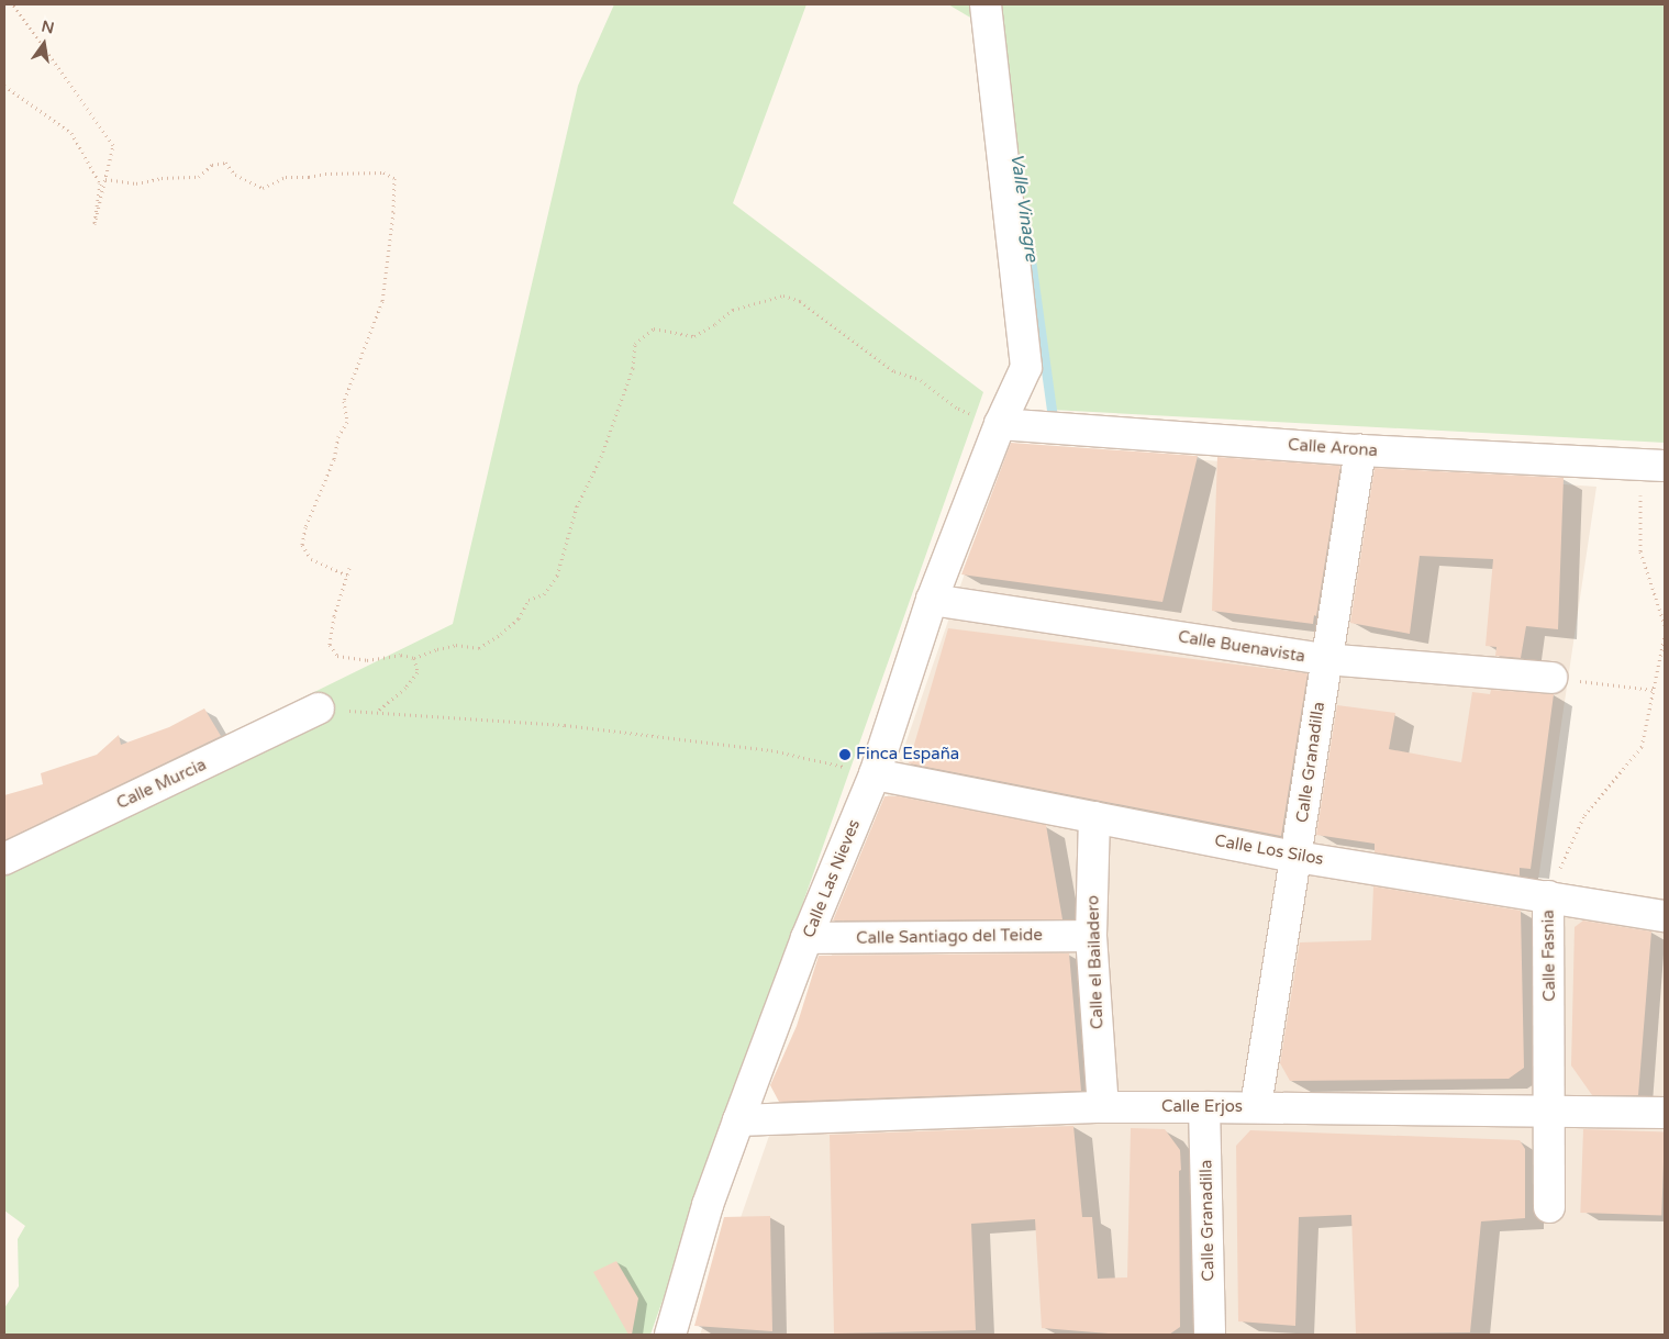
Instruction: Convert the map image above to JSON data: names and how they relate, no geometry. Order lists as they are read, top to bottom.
{
  "streets": {
    "street": [
      "Calle Arona",
      "Calle Buenavista",
      "Calle Granadilla",
      "Calle Murcia",
      "Calle Los Silos",
      "Calle Las Nieves",
      "Calle Santiago del Teide",
      "Calle Fasnia",
      "Calle el Bailadero",
      "Calle Erjos"
    ]
  },
  "crossings": [
    ["Calle Arona", "Calle Granadilla"],
    ["Calle Arona", "Calle Las Nieves"],
    ["Calle Buenavista", "Calle Granadilla"],
    ["Calle Buenavista", "Calle Las Nieves"],
    ["Calle Granadilla", "Calle Los Silos"],
    ["Calle Granadilla", "Calle Erjos"],
    ["Calle Los Silos", "Calle Las Nieves"],
    ["Calle Los Silos", "Calle Fasnia"],
    ["Calle Los Silos", "Calle el Bailadero"],
    ["Calle Las Nieves", "Calle Santiago del Teide"],
    ["Calle Las Nieves", "Calle Erjos"],
    ["Calle Santiago del Teide", "Calle el Bailadero"],
    ["Calle Fasnia", "Calle Erjos"],
    ["Calle el Bailadero", "Calle Erjos"]
  ],
  "water": ["Valle Vinagre"],
  "places": ["Finca España"],
  "north": "top"
}
